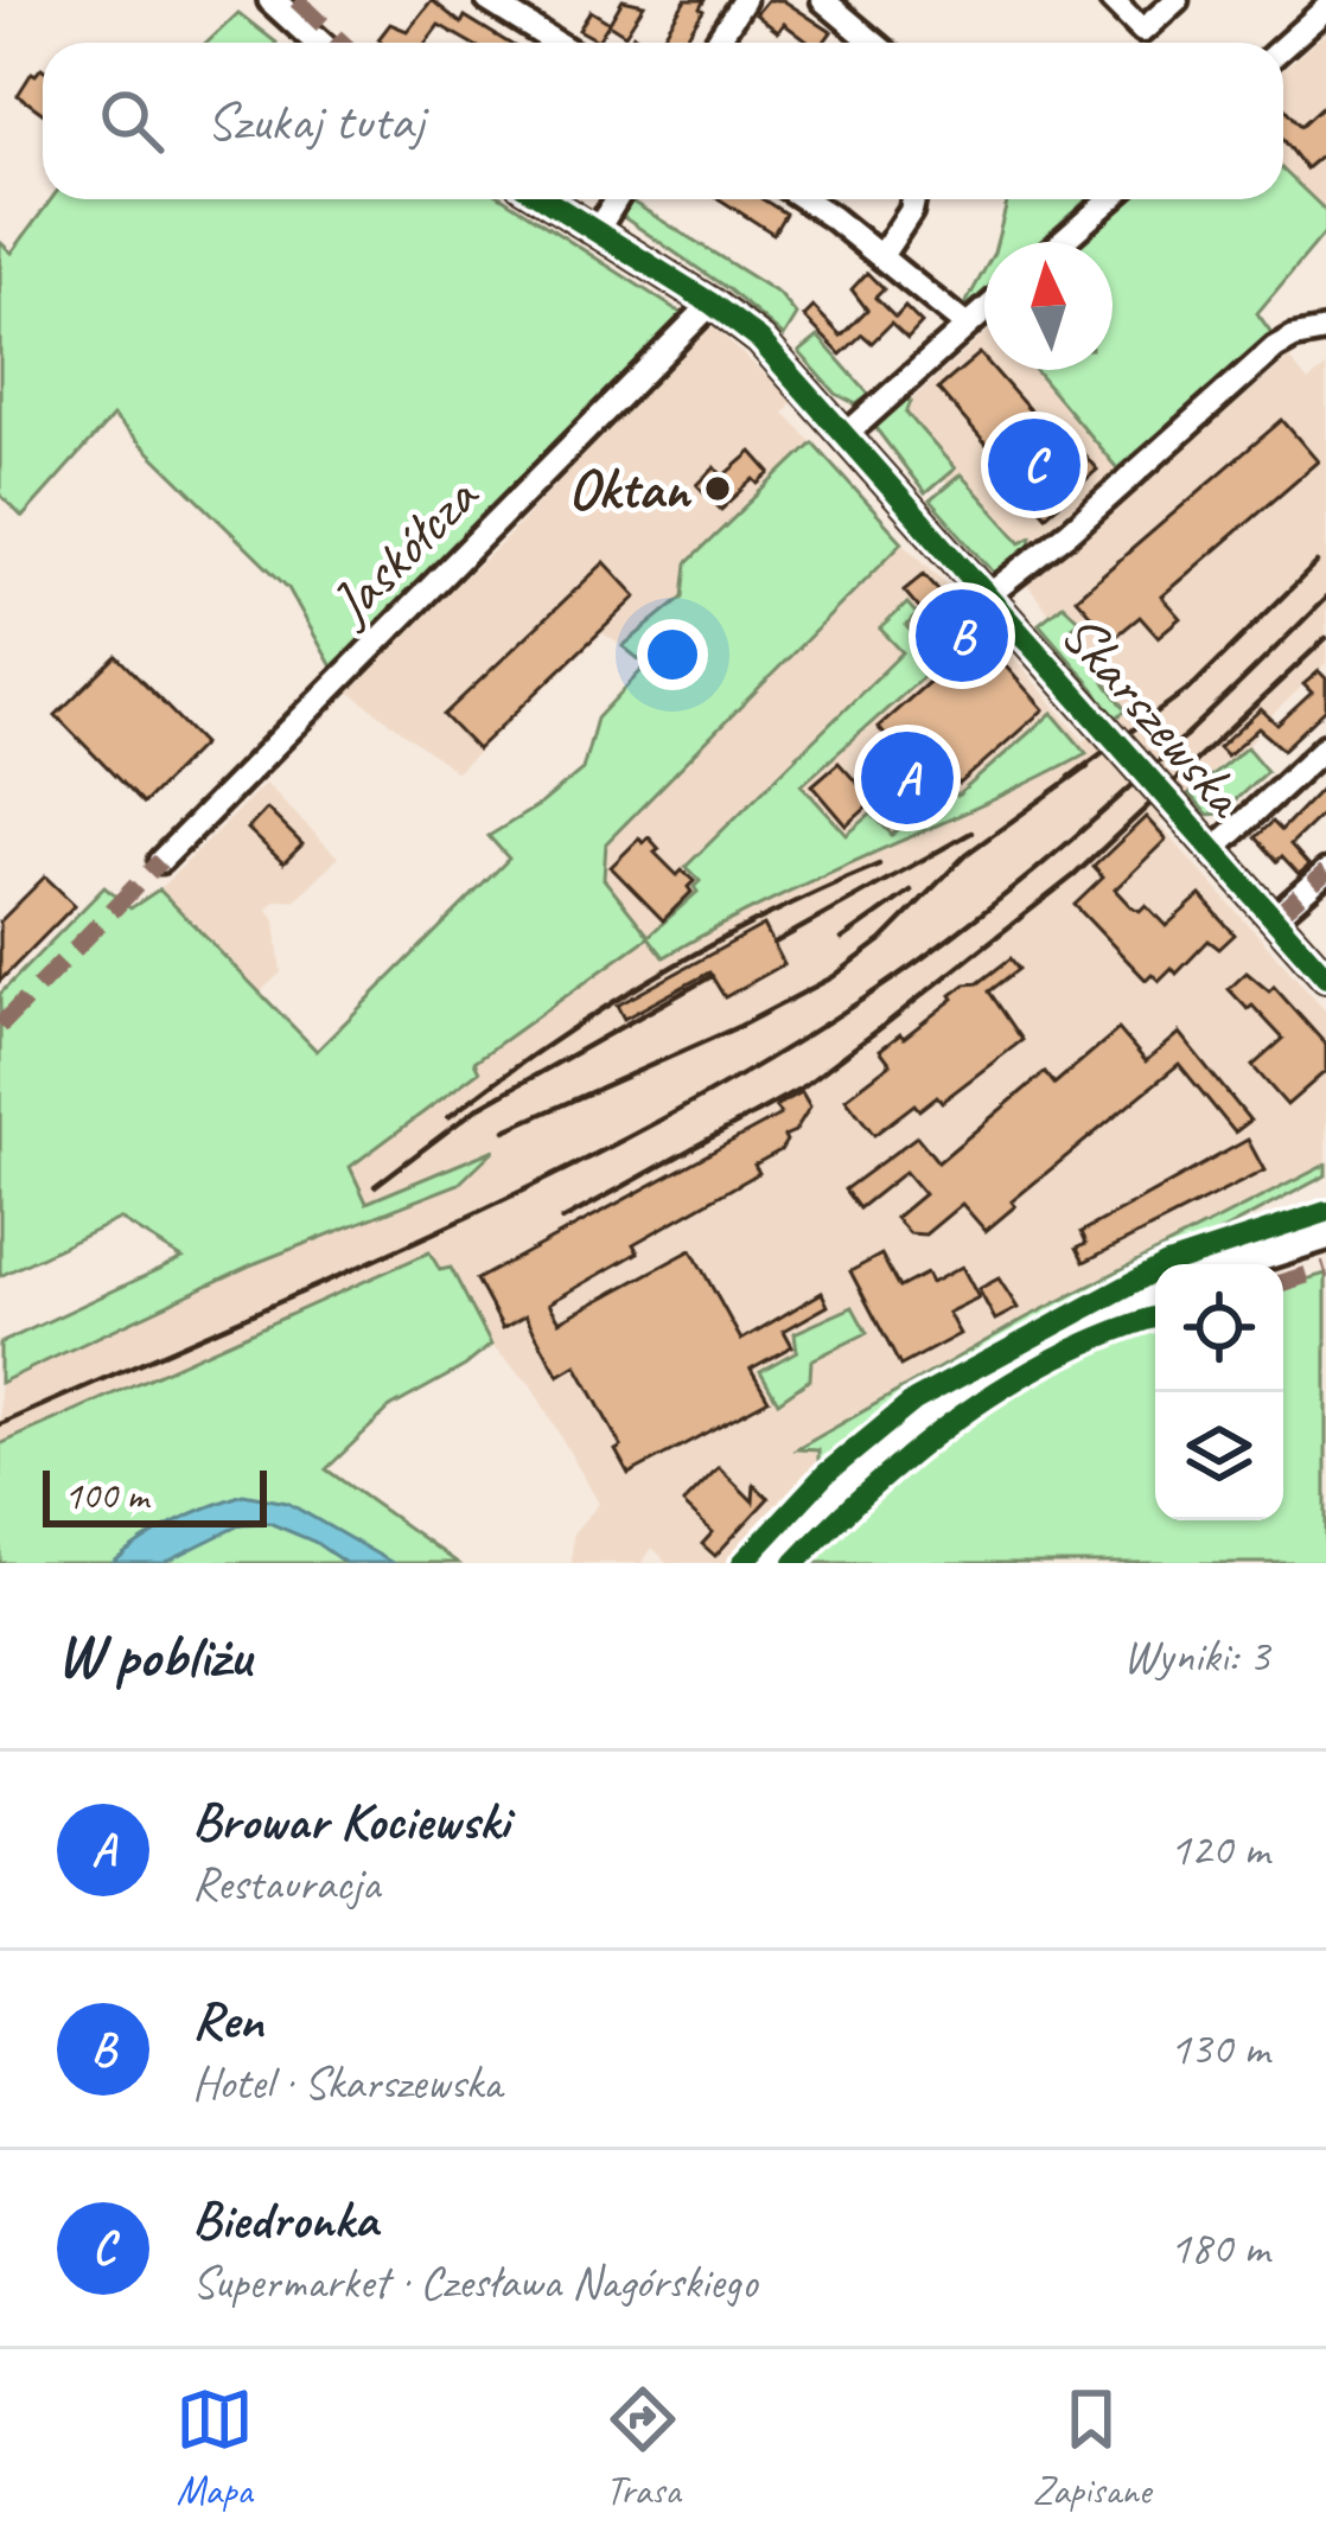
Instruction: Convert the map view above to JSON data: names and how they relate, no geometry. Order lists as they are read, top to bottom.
{
  "streets": {
    "main road": ["Skarszewska"],
    "street": ["Jaskółcza"]
  },
  "crossings": [
    ["Jaskółcza", "Skarszewska"]
  ],
  "places": ["Oktan"],
  "scale_bar": "100 m",
  "north": "top",
  "page": {
    "search": "Szukaj tutaj",
    "pins": ["C", "B", "A"],
    "scale": "100 m",
    "heading": ["W pobliżu", "Wyniki: 3"],
    "list": [
      {
        "mark": "A",
        "name": "Browar Kociewski",
        "note": "Restauracja",
        "value": "120 m"
      },
      {
        "mark": "B",
        "name": "Ren",
        "note": "Hotel · Skarszewska",
        "value": "130 m"
      },
      {
        "mark": "C",
        "name": "Biedronka",
        "note": "Supermarket · Czesława Nagórskiego",
        "value": "180 m"
      }
    ],
    "nav": ["Mapa", "Trasa", "Zapisane"]
  }
}
